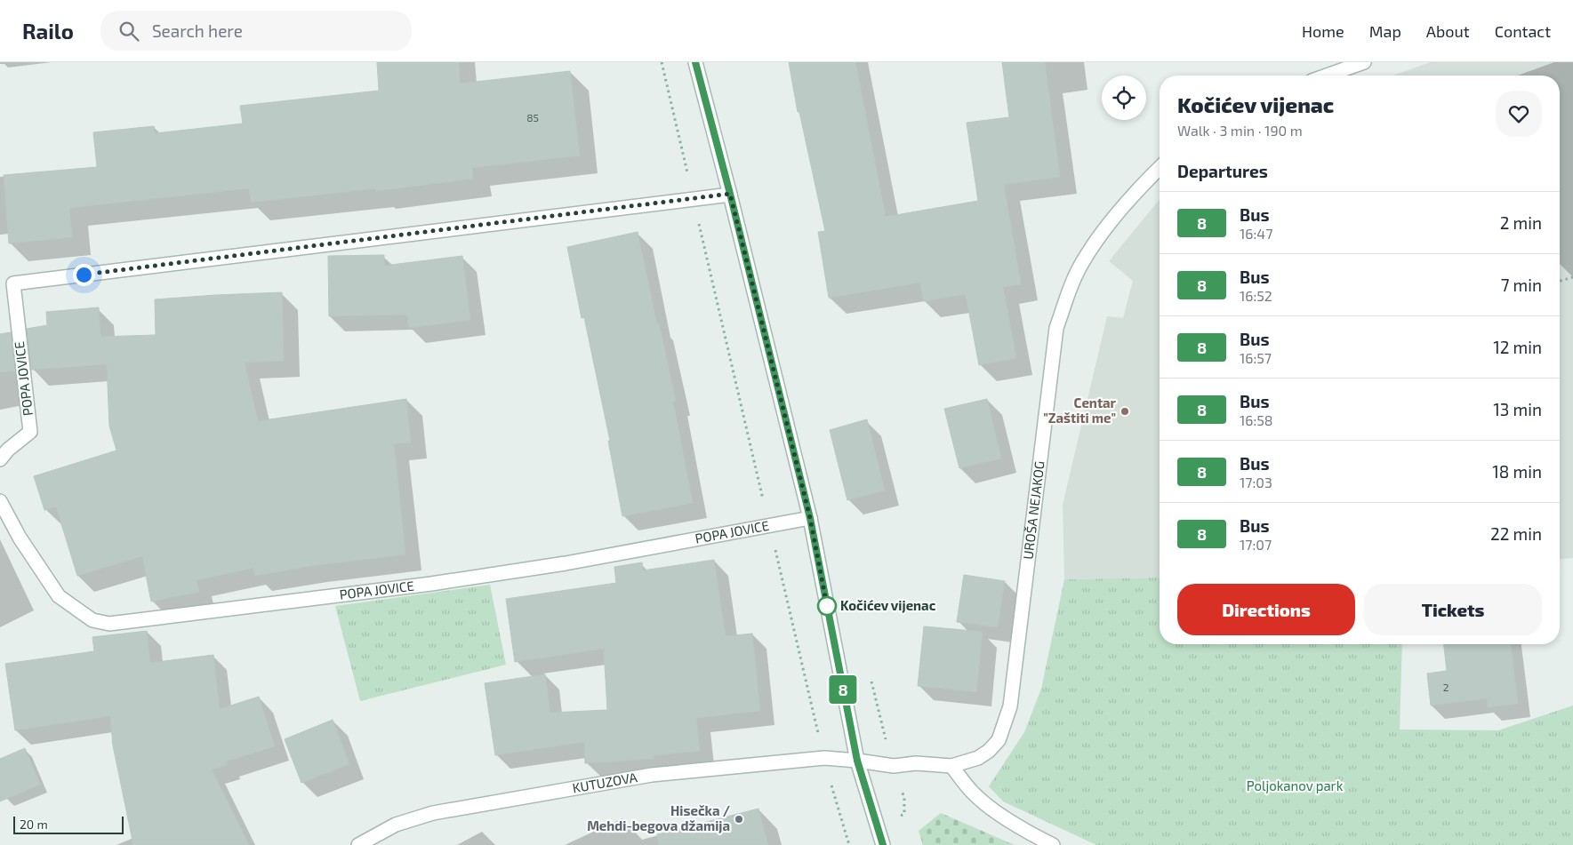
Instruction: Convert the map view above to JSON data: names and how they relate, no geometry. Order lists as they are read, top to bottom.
{
  "streets": {
    "street": ["POPA JOVICE", "UROŠA NEJAKOG", "KUTUZOVA"]
  },
  "crossings": [
    ["UROŠA NEJAKOG", "KUTUZOVA"]
  ],
  "parks": ["Poljokanov park"],
  "places": ["Centar \"Zaštiti me\"", "Kočićev vijenac", "Hisečka / Mehdi-begova džamija"],
  "lines": ["bus line 8"],
  "house_numbers": ["85", "2"],
  "scale_bar": "20 m",
  "page": {
    "header": "Railo",
    "search": "Search here",
    "nav": [
      "Home",
      "Map",
      "About",
      "Contact"
    ],
    "on_map": "8",
    "heading": [
      ["Kočićev vijenac", "Walk · 3 min · 190 m"],
      "Departures"
    ],
    "list": [
      {
        "mark": "8",
        "name": "Bus",
        "note": "16:47",
        "value": "2 min"
      },
      {
        "mark": "8",
        "name": "Bus",
        "note": "16:52",
        "value": "7 min"
      },
      {
        "mark": "8",
        "name": "Bus",
        "note": "16:57",
        "value": "12 min"
      },
      {
        "mark": "8",
        "name": "Bus",
        "note": "16:58",
        "value": "13 min"
      },
      {
        "mark": "8",
        "name": "Bus",
        "note": "17:03",
        "value": "18 min"
      },
      {
        "mark": "8",
        "name": "Bus",
        "note": "17:07",
        "value": "22 min"
      }
    ],
    "buttons": ["Directions", "Tickets"],
    "scale": "20 m"
  }
}
